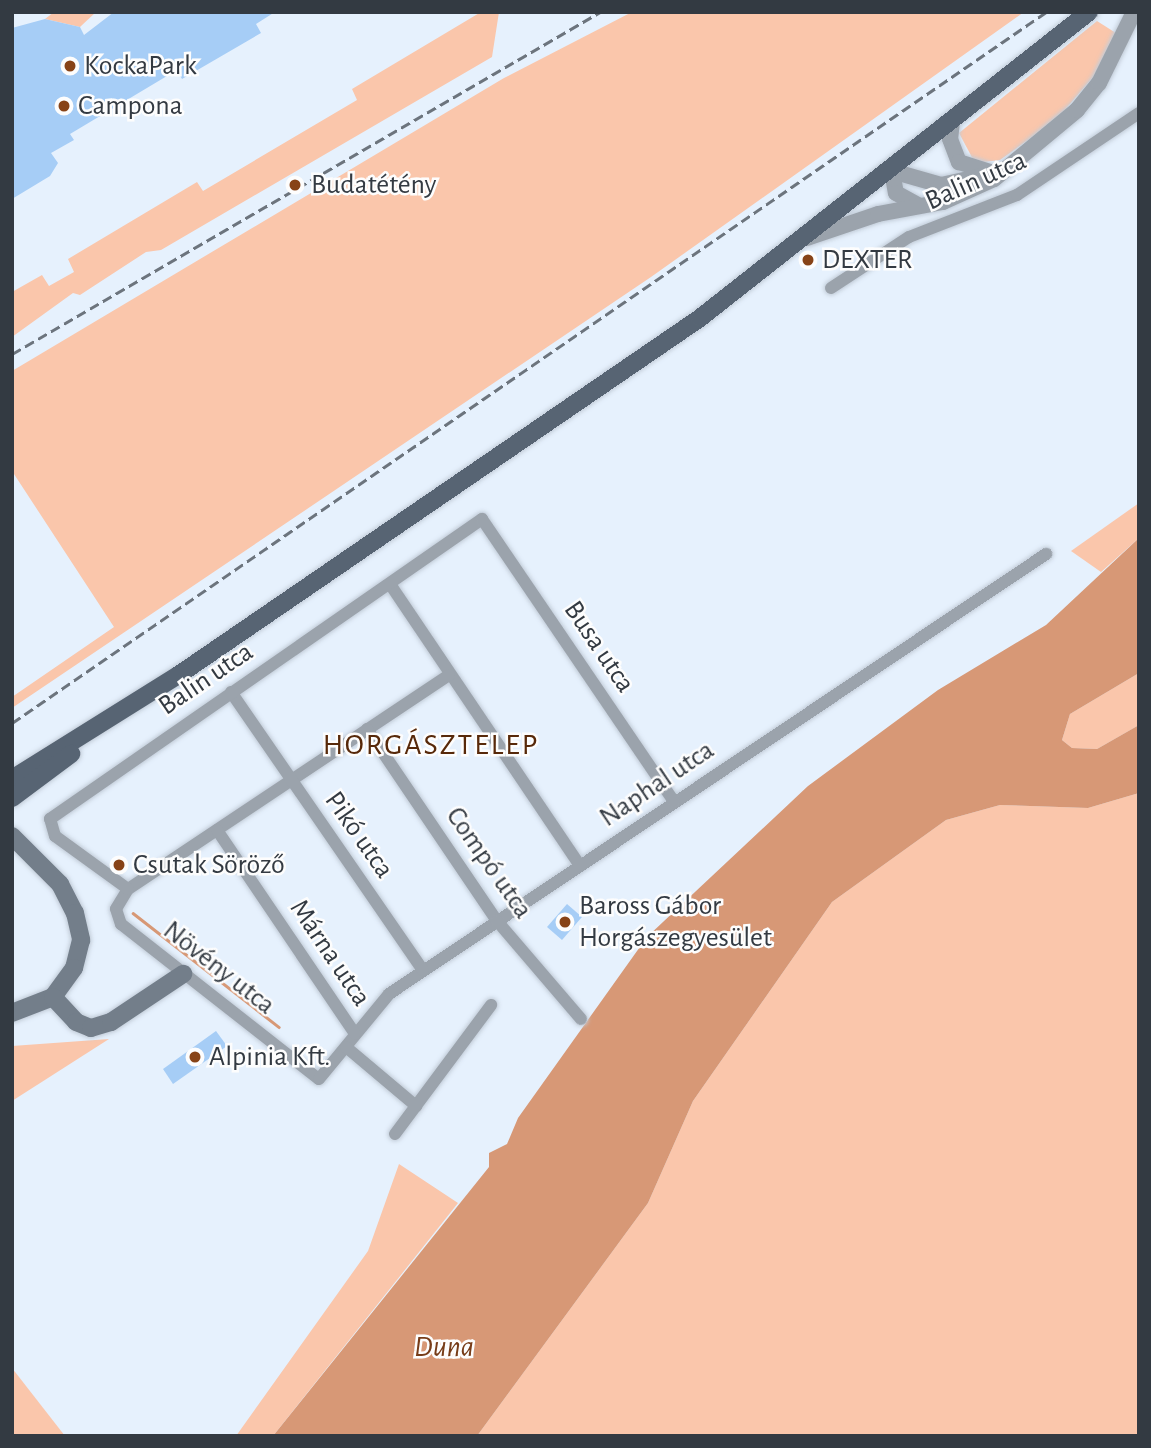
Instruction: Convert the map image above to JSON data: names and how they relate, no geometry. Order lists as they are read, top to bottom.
{
  "streets": {
    "street": [
      "Balin utca",
      "Busa utca",
      "Naphal utca",
      "Pikó utca",
      "Compó utca",
      "Márna utca",
      "Növény utca"
    ]
  },
  "crossings": [
    ["Balin utca", "Busa utca"],
    ["Balin utca", "Pikó utca"],
    ["Balin utca", "Növény utca"],
    ["Busa utca", "Naphal utca"],
    ["Naphal utca", "Pikó utca"],
    ["Naphal utca", "Compó utca"],
    ["Naphal utca", "Márna utca"],
    ["Naphal utca", "Növény utca"]
  ],
  "districts": ["HORGÁSZTELEP"],
  "water": ["Duna"],
  "places": [
    "KockaPark",
    "Campona",
    "Budatétény",
    "DEXTER",
    "Csutak Söröző",
    "Baross Gábor Horgászegyesület",
    "Alpinia Kft."
  ]
}
